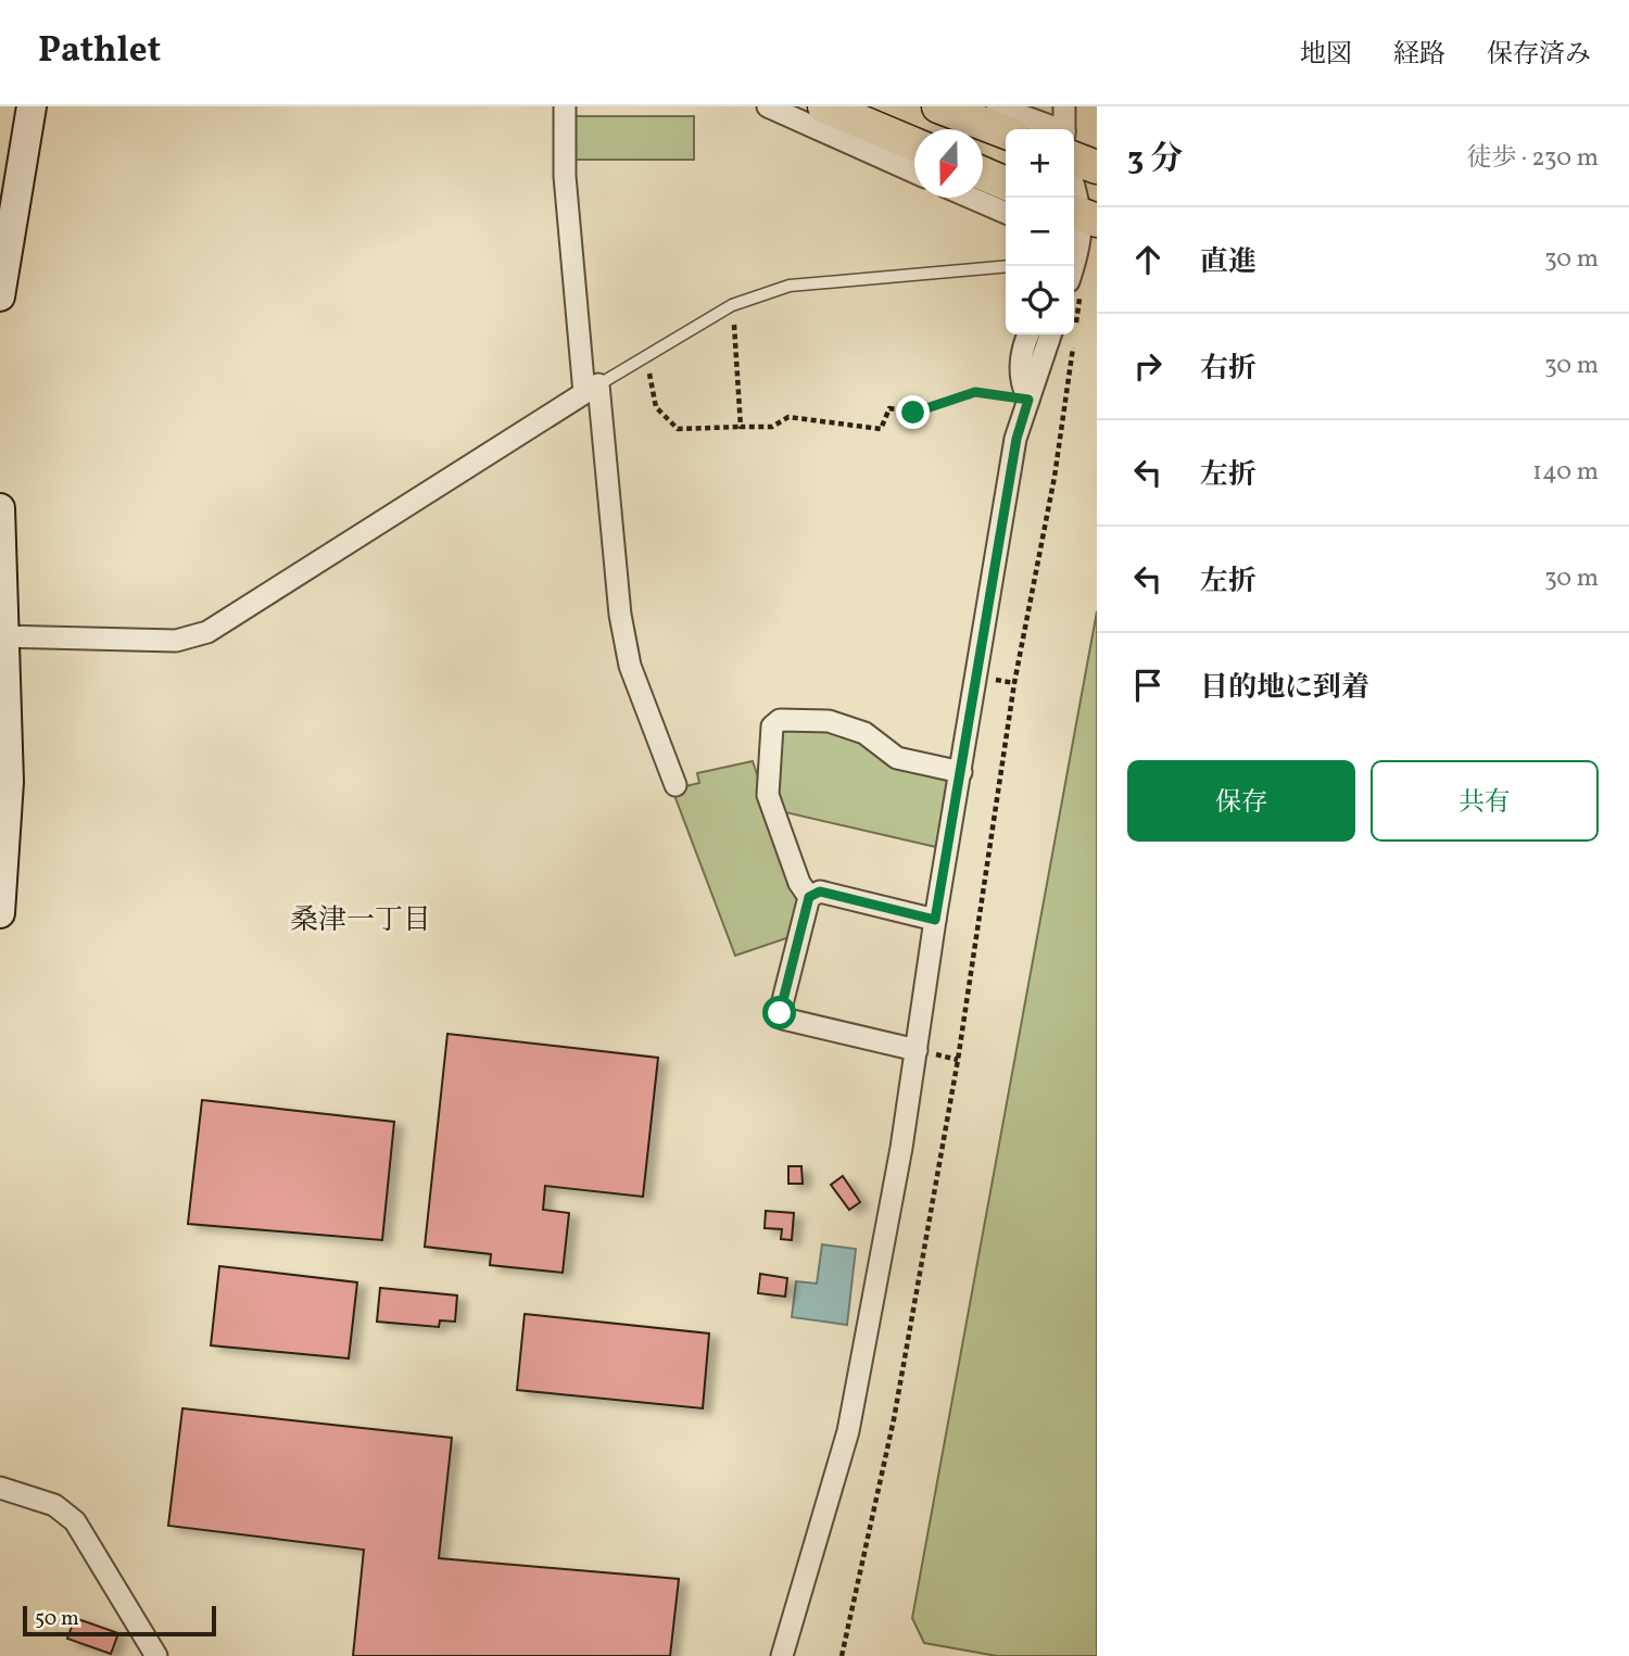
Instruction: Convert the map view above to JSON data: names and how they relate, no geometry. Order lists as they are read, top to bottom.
{
  "districts": ["桑津一丁目"],
  "scale_bar": "50 m",
  "north": "bottom",
  "page": {
    "header": "Pathlet",
    "nav": ["地図", "経路", "保存済み"],
    "heading": ["3 分", "徒歩 · 230 m"],
    "map_buttons": ["+", "−"],
    "list": [
      ["直進", "30 m"],
      ["右折", "30 m"],
      ["左折", "140 m"],
      ["左折", "30 m"],
      "目的地に到着"
    ],
    "buttons": ["保存", "共有"],
    "scale": "50 m"
  }
}
